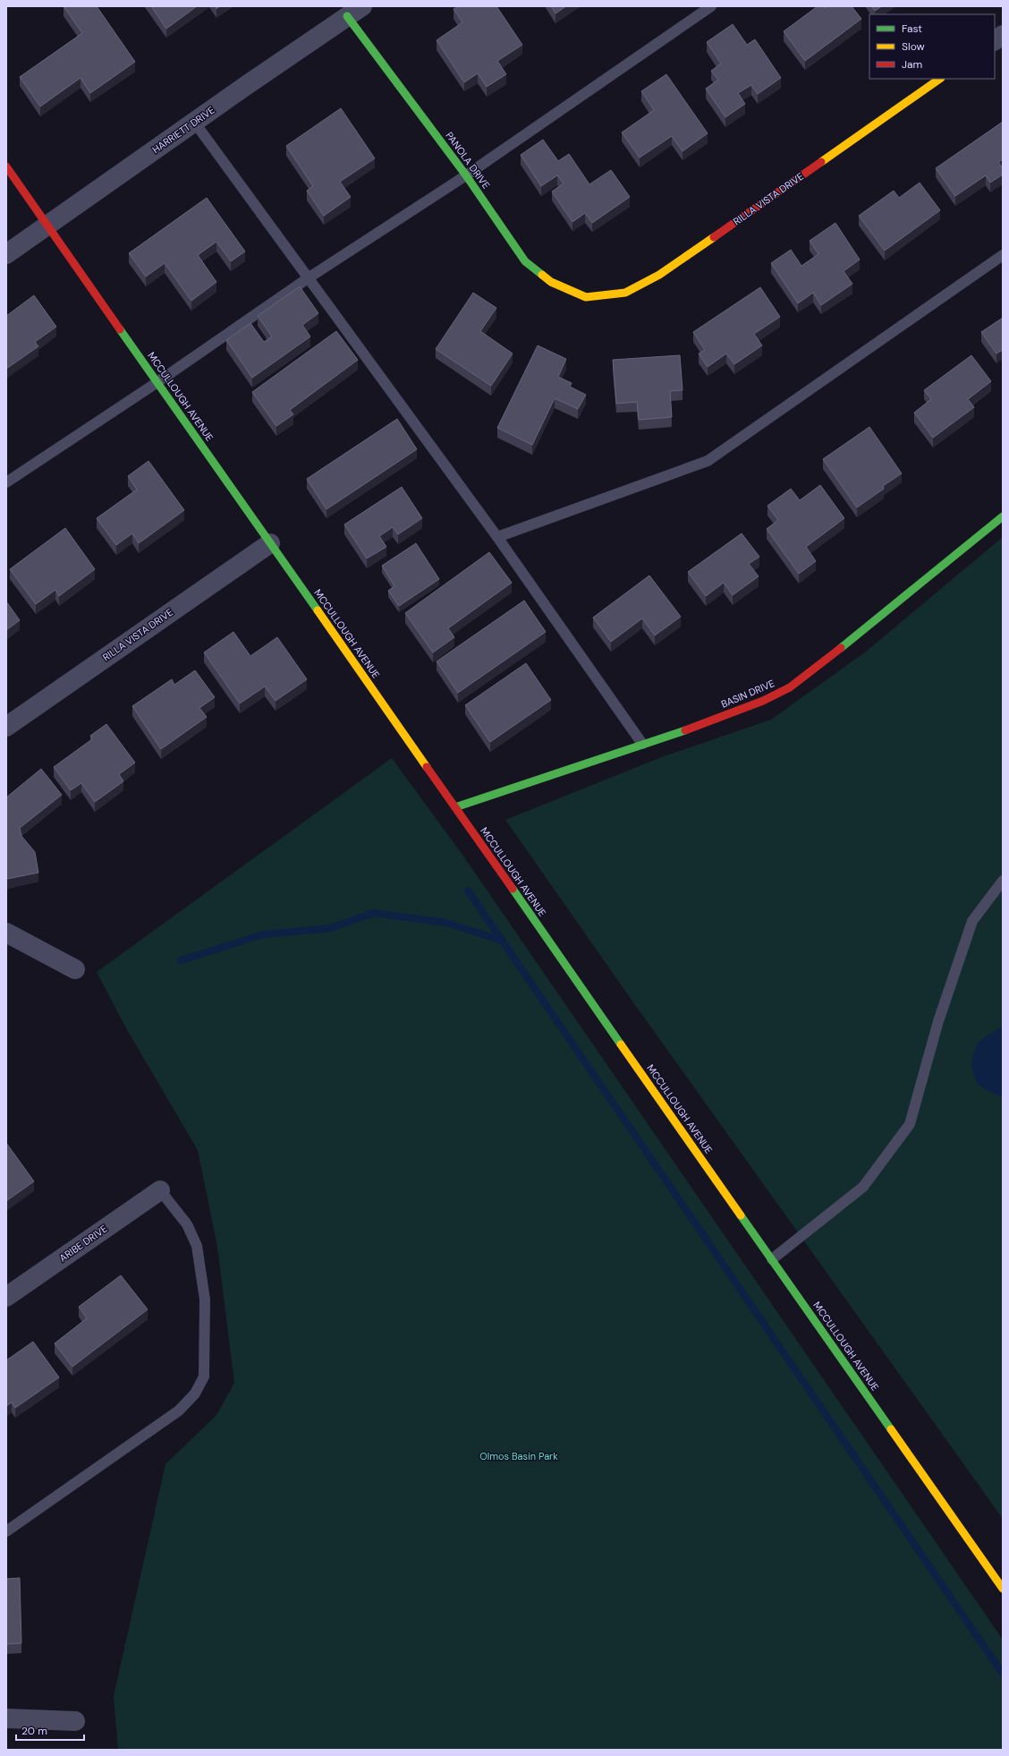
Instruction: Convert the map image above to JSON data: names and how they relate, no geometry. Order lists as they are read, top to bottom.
{
  "streets": {
    "main road": [
      "PANOLA DRIVE",
      "RILLA VISTA DRIVE",
      "MCCULLOUGH AVENUE",
      "BASIN DRIVE"
    ],
    "street": ["HARRIETT DRIVE", "ARIBE DRIVE"]
  },
  "crossings": [
    ["HARRIETT DRIVE", "PANOLA DRIVE"],
    ["HARRIETT DRIVE", "MCCULLOUGH AVENUE"],
    ["PANOLA DRIVE", "RILLA VISTA DRIVE"],
    ["RILLA VISTA DRIVE", "MCCULLOUGH AVENUE"],
    ["MCCULLOUGH AVENUE", "BASIN DRIVE"]
  ],
  "parks": ["Olmos Basin Park"],
  "legend": ["Fast", "Slow", "Jam"],
  "scale_bar": "20 m"
}
